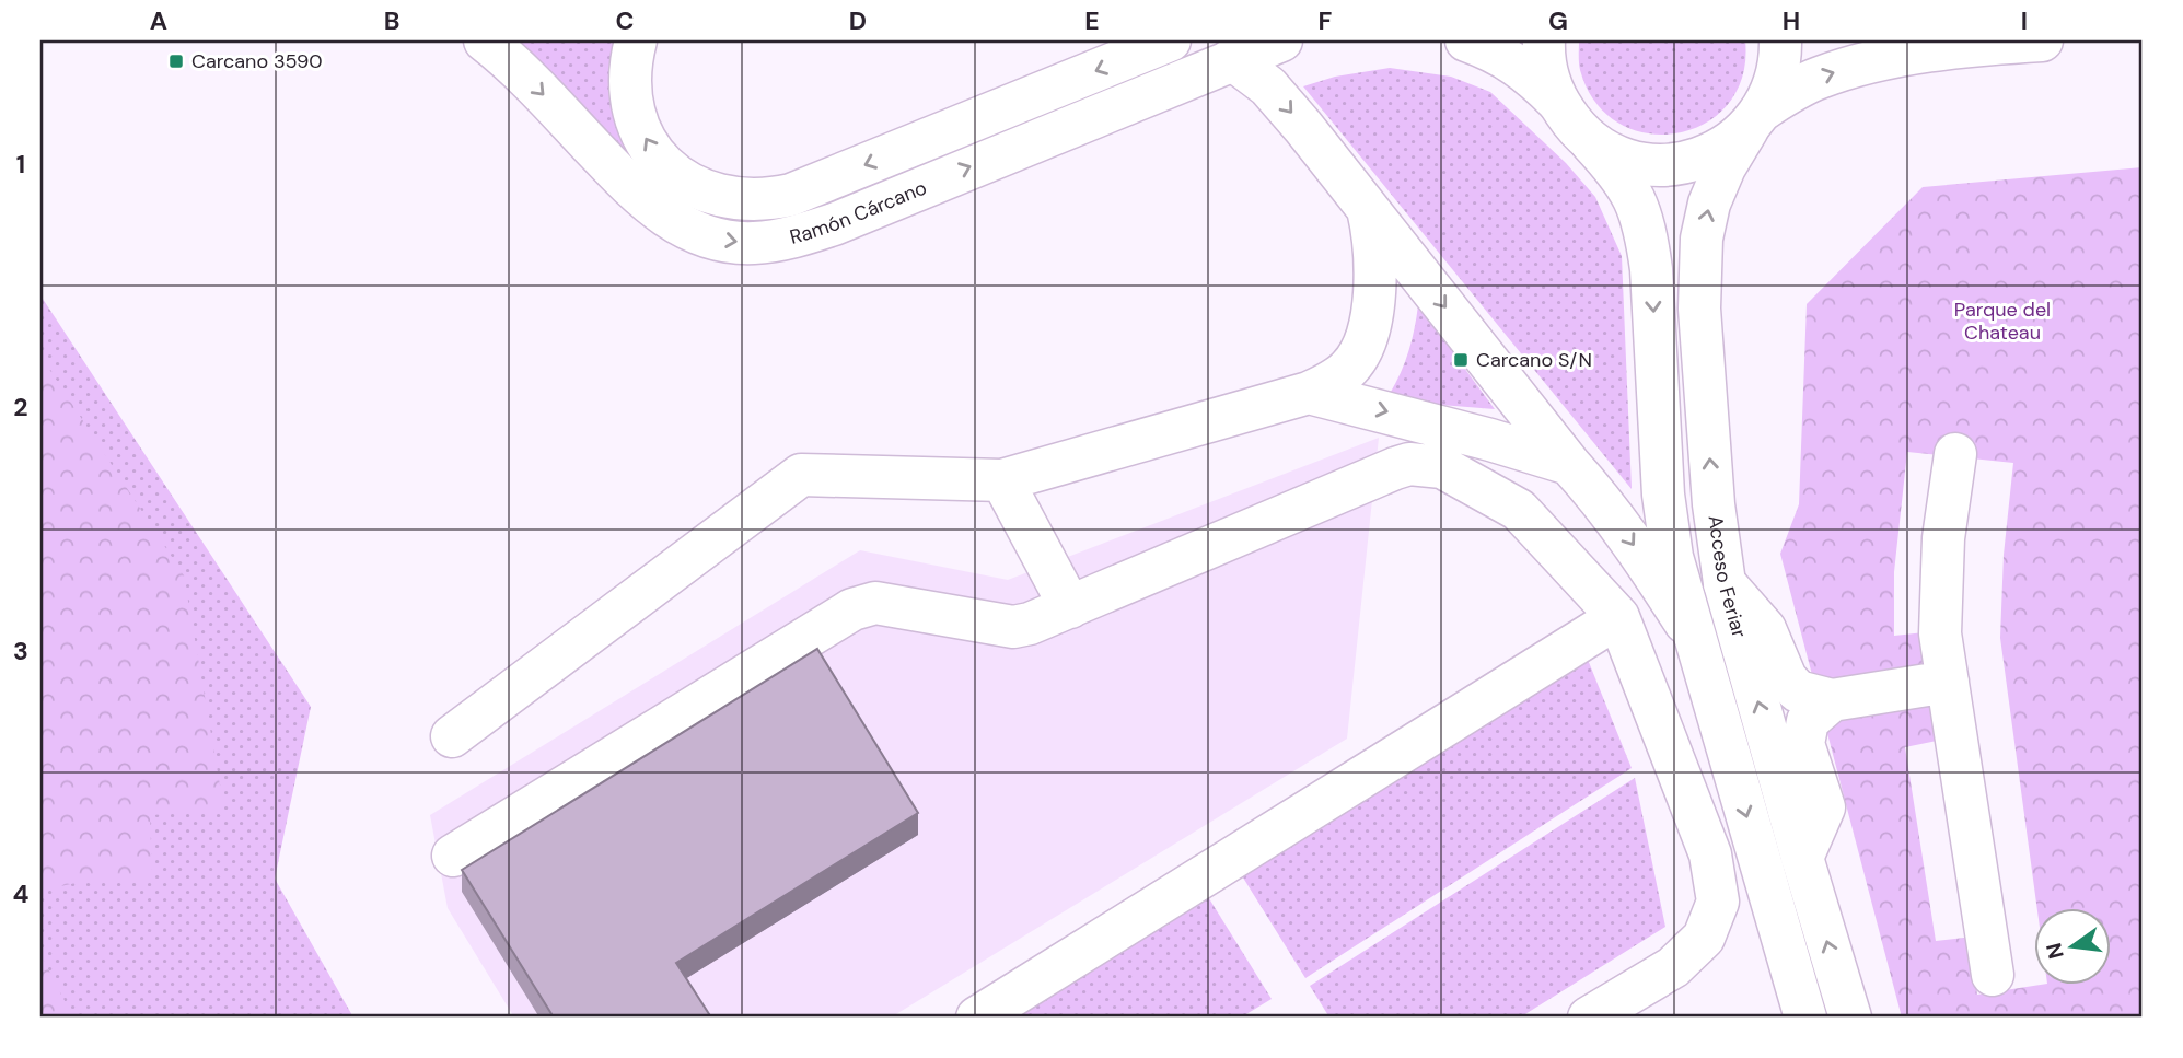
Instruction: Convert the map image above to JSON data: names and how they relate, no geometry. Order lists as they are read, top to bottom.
{
  "streets": {
    "main road": ["Ramón Cárcano", "Acceso Feriar"]
  },
  "parks": ["Parque del Chateau"],
  "places": {
    "transit": ["Carcano 3590", "Carcano S/N"]
  },
  "north": "left",
  "grid": {
    "columns": [
      "A",
      "B",
      "C",
      "D",
      "E",
      "F",
      "G",
      "H",
      "I"
    ],
    "rows": [
      "1",
      "2",
      "3",
      "4"
    ]
  }
}
